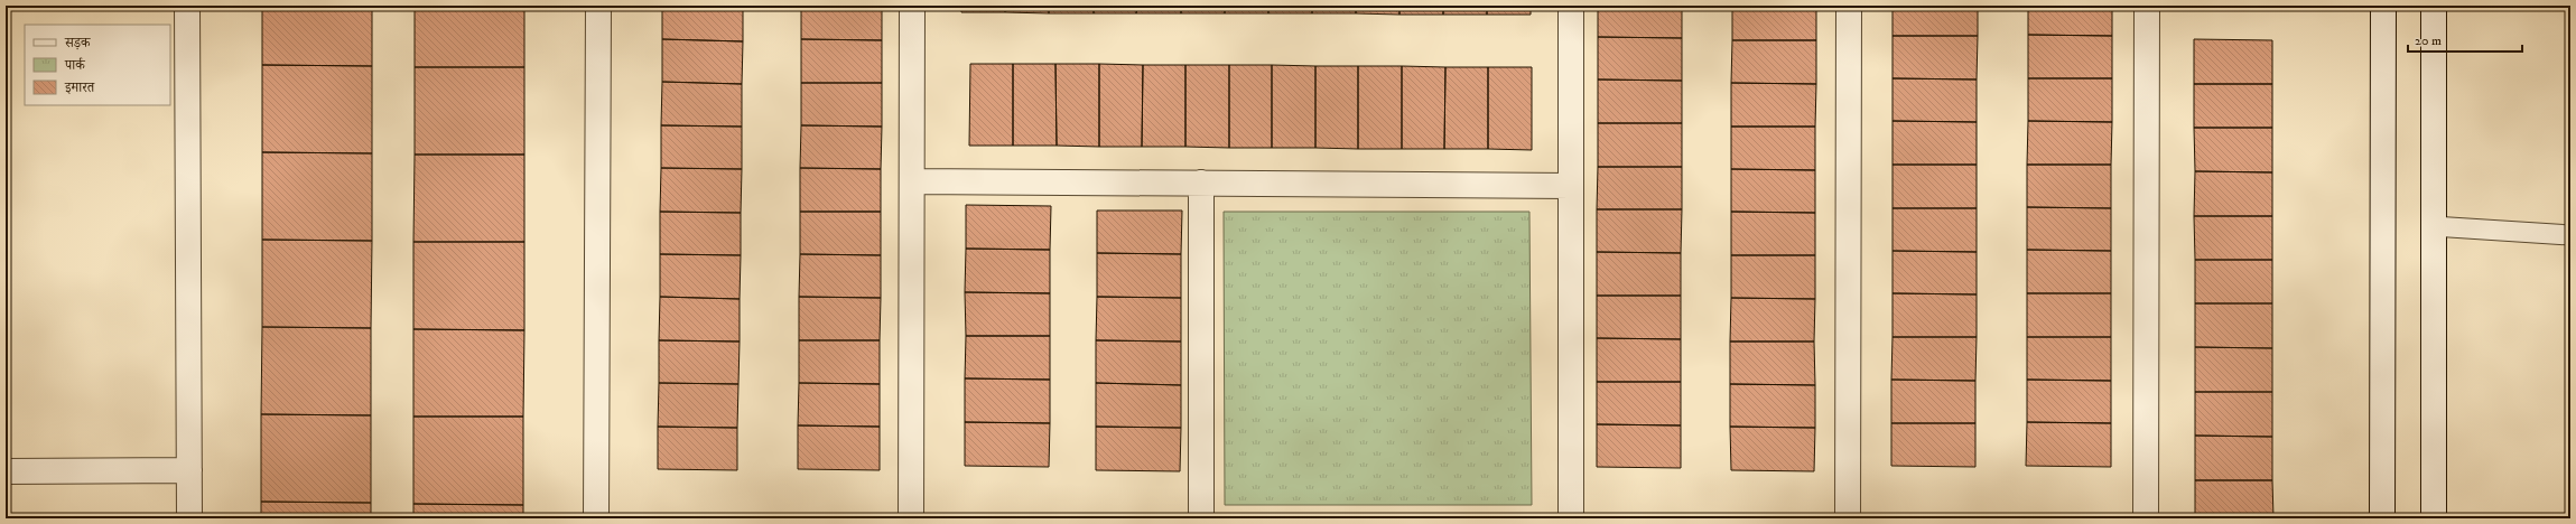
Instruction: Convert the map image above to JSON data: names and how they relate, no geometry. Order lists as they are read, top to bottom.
{
  "legend": ["सड़क", "पार्क", "इमारत"],
  "scale_bar": "20 m"
}
